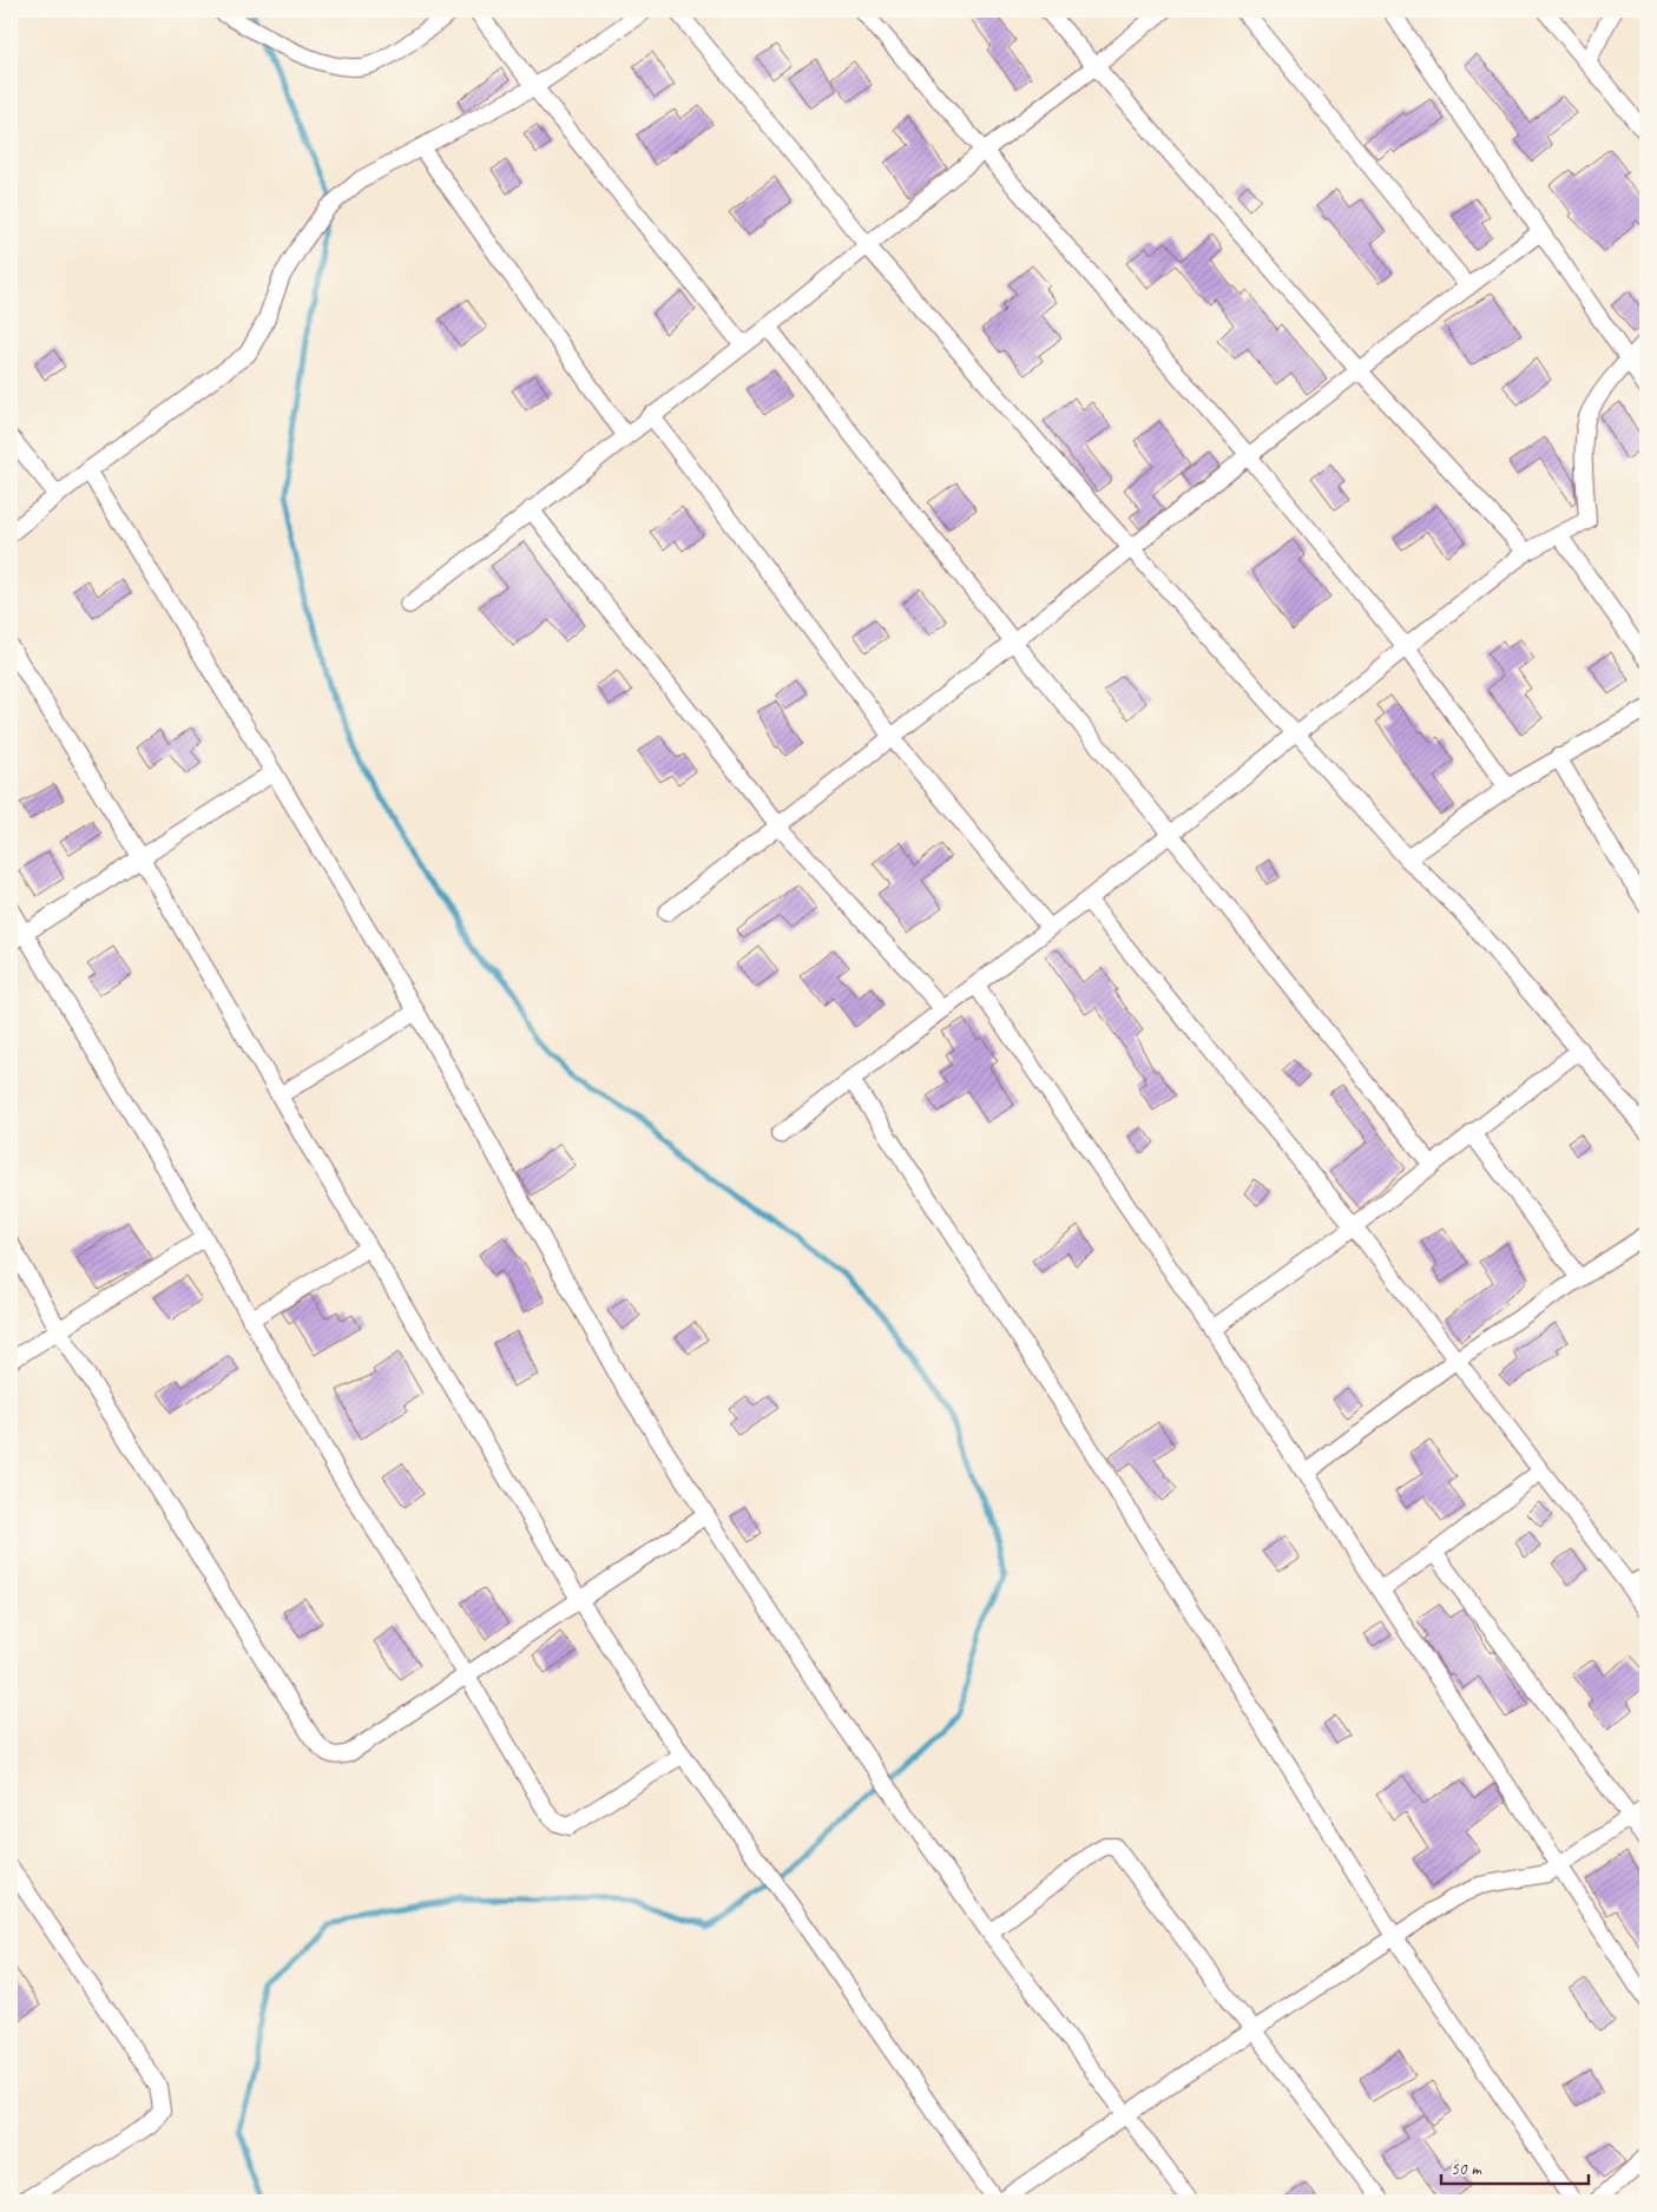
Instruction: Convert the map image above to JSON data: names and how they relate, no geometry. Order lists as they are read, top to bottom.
{
  "scale_bar": "50 m"
}
